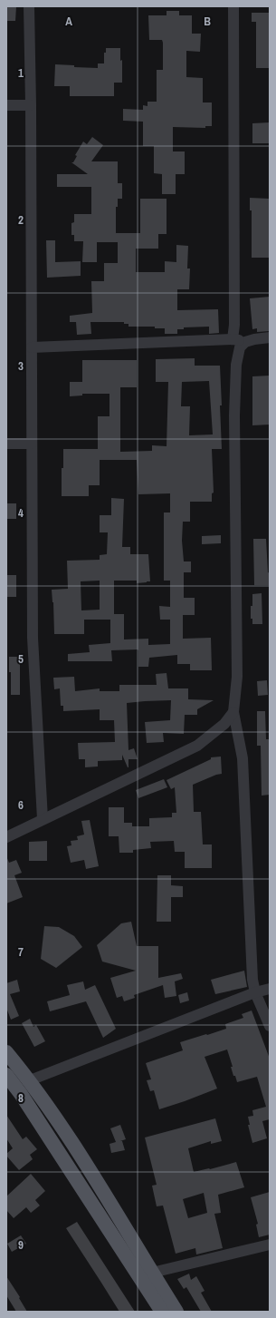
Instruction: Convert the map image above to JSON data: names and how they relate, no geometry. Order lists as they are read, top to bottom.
{
  "grid": {
    "columns": ["A", "B"],
    "rows": [
      "1",
      "2",
      "3",
      "4",
      "5",
      "6",
      "7",
      "8",
      "9"
    ]
  }
}
